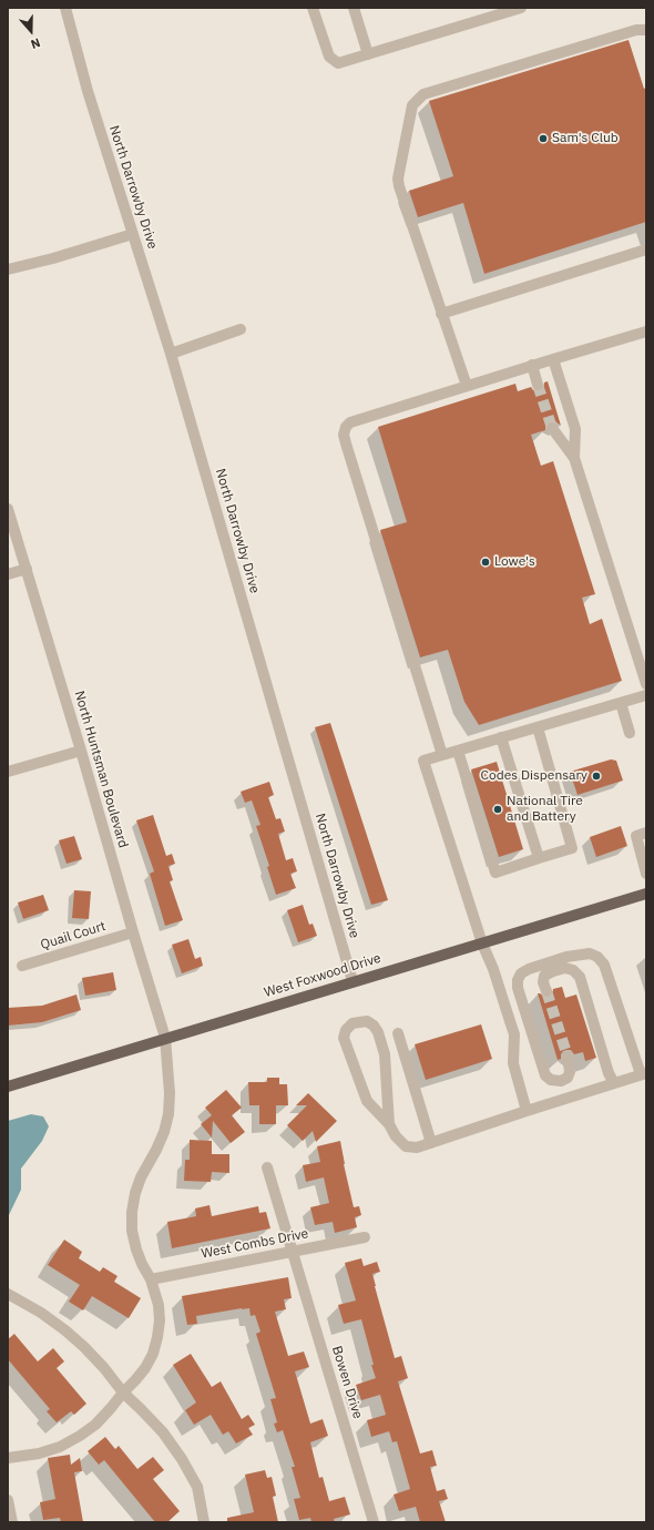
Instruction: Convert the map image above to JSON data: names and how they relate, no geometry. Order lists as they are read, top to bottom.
{
  "streets": {
    "main road": ["West Foxwood Drive"],
    "street": [
      "North Darrowby Drive",
      "North Huntsman Boulevard",
      "Quail Court",
      "West Combs Drive",
      "Bowen Drive"
    ]
  },
  "crossings": [
    ["North Darrowby Drive", "West Foxwood Drive"],
    ["North Huntsman Boulevard", "Quail Court"],
    ["North Huntsman Boulevard", "West Foxwood Drive"],
    ["North Huntsman Boulevard", "West Combs Drive"],
    ["West Combs Drive", "Bowen Drive"]
  ],
  "places": [
    "Sam's Club",
    "Lowe's",
    "Codes Dispensary",
    "National Tire and Battery"
  ],
  "north": "bottom"
}
